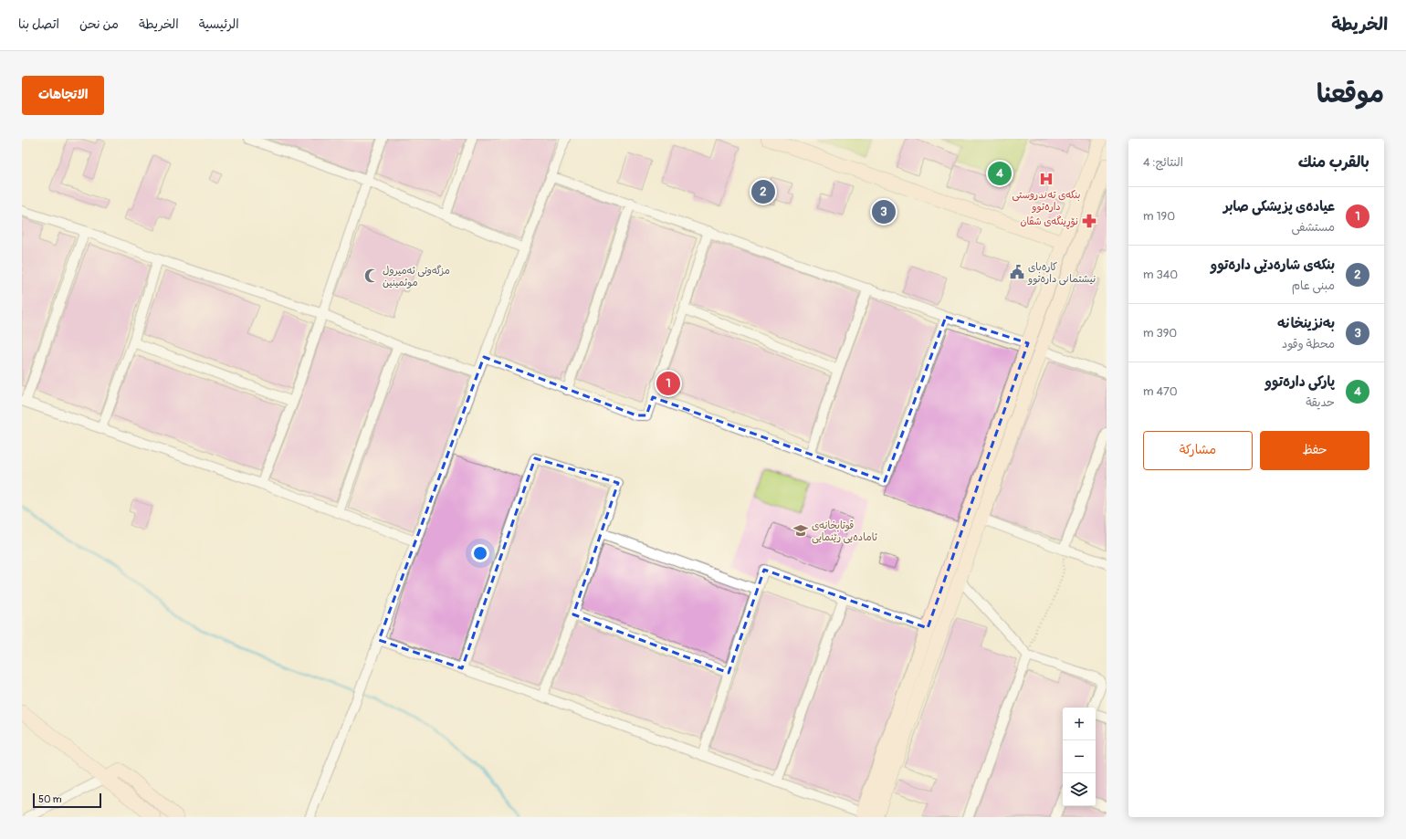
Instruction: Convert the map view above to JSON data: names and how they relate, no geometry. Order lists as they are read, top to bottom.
{
  "places": {
    "hospital": ["بنکەی تەندروستی دارەتوو"],
    "pharmacy": ["نۆڕینگەی شڤان"],
    "public building": ["کارەبای نیشتمانی دارەتوو"],
    "mosque": ["مزگەوتی ئەمیرول موئمینین"],
    "school or university": ["قوتابخانەی ئامادەیی رێنمایی"]
  },
  "scale_bar": "50 m",
  "page": {
    "header": "الخريطة",
    "nav": [
      "الرئيسية",
      "الخريطة",
      "من نحن",
      "اتصل بنا"
    ],
    "title": "موقعنا",
    "buttons": [
      "الاتجاهات",
      ["حفظ", "مشاركة"]
    ],
    "heading": ["بالقرب منك", "النتائج: 4"],
    "pins": [
      "4",
      "2",
      "3",
      "1"
    ],
    "list": [
      {
        "mark": "1",
        "name": "عیادەی پزیشکی صابر",
        "note": "مستشفى",
        "value": "190 m"
      },
      {
        "mark": "2",
        "name": "بنکەی شارەدێی دارەتوو",
        "note": "مبنى عام",
        "value": "340 m"
      },
      {
        "mark": "3",
        "name": "بەنزینخانە",
        "note": "محطة وقود",
        "value": "390 m"
      },
      {
        "mark": "4",
        "name": "پارکی دارەتوو",
        "note": "حديقة",
        "value": "470 m"
      }
    ],
    "map_buttons": ["+", "−"],
    "scale": "50 m"
  }
}
